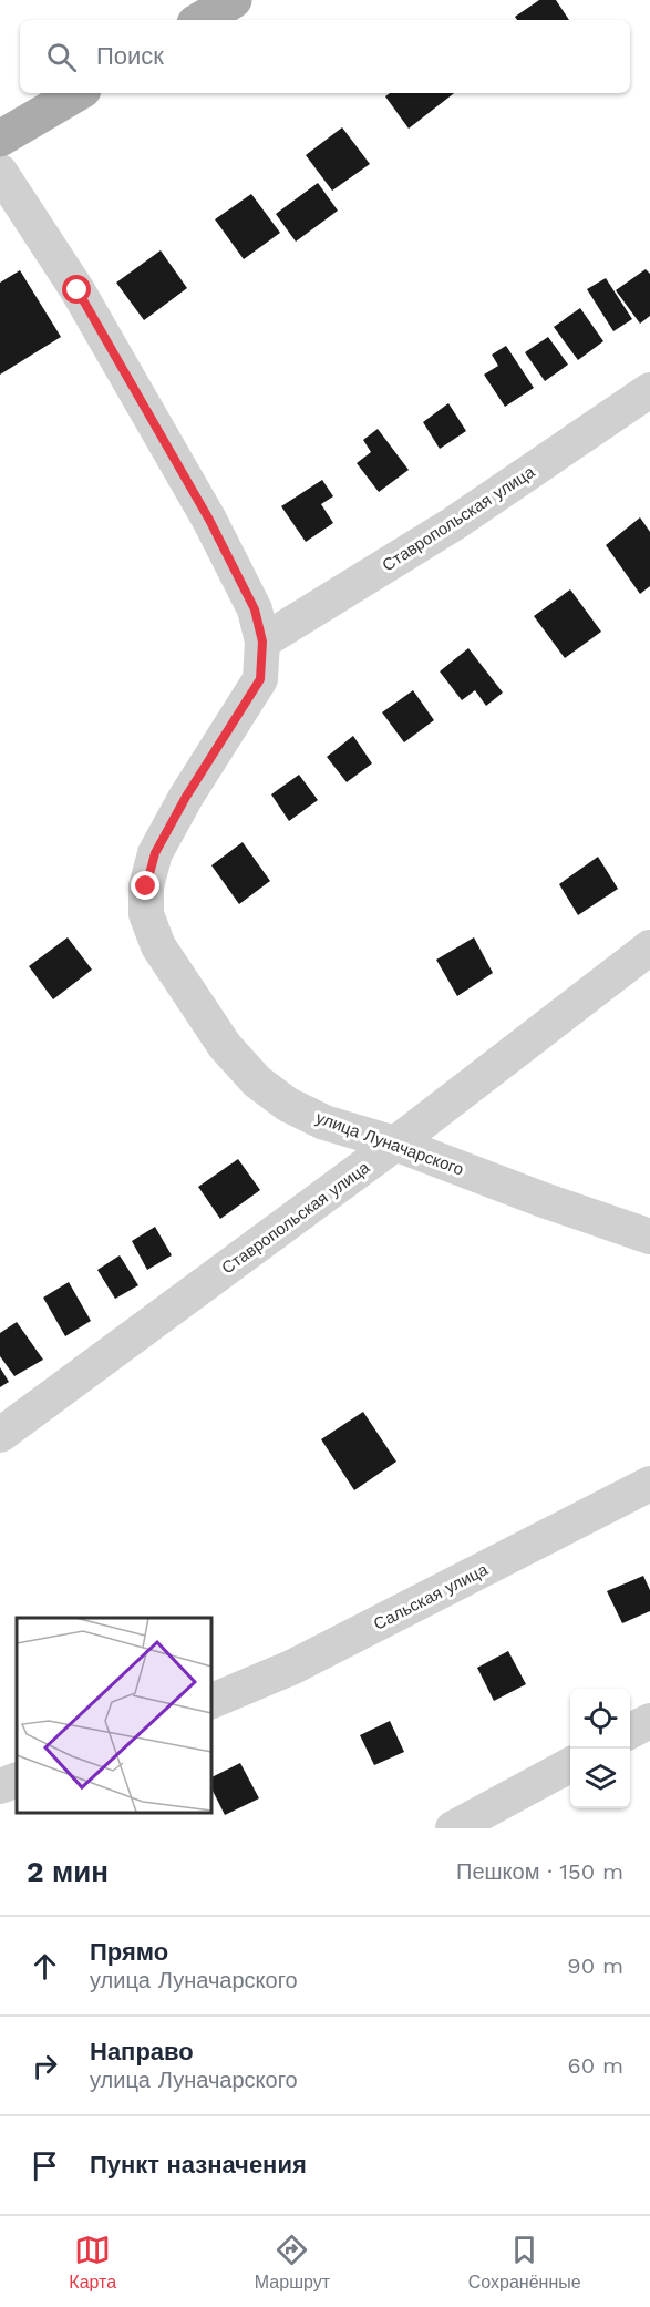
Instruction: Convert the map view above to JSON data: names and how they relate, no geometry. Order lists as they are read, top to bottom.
{
  "streets": {
    "street": ["Ставропольская улица", "улица Луначарского", "Сальская улица"]
  },
  "crossings": [
    ["Ставропольская улица", "улица Луначарского"]
  ],
  "page": {
    "search": "Поиск",
    "heading": ["2 мин", "Пешком · 150 m"],
    "list": [
      ["Прямо", "улица Луначарского", "90 m"],
      ["Направо", "улица Луначарского", "60 m"],
      "Пункт назначения"
    ],
    "nav": ["Карта", "Маршрут", "Сохранённые"]
  }
}
